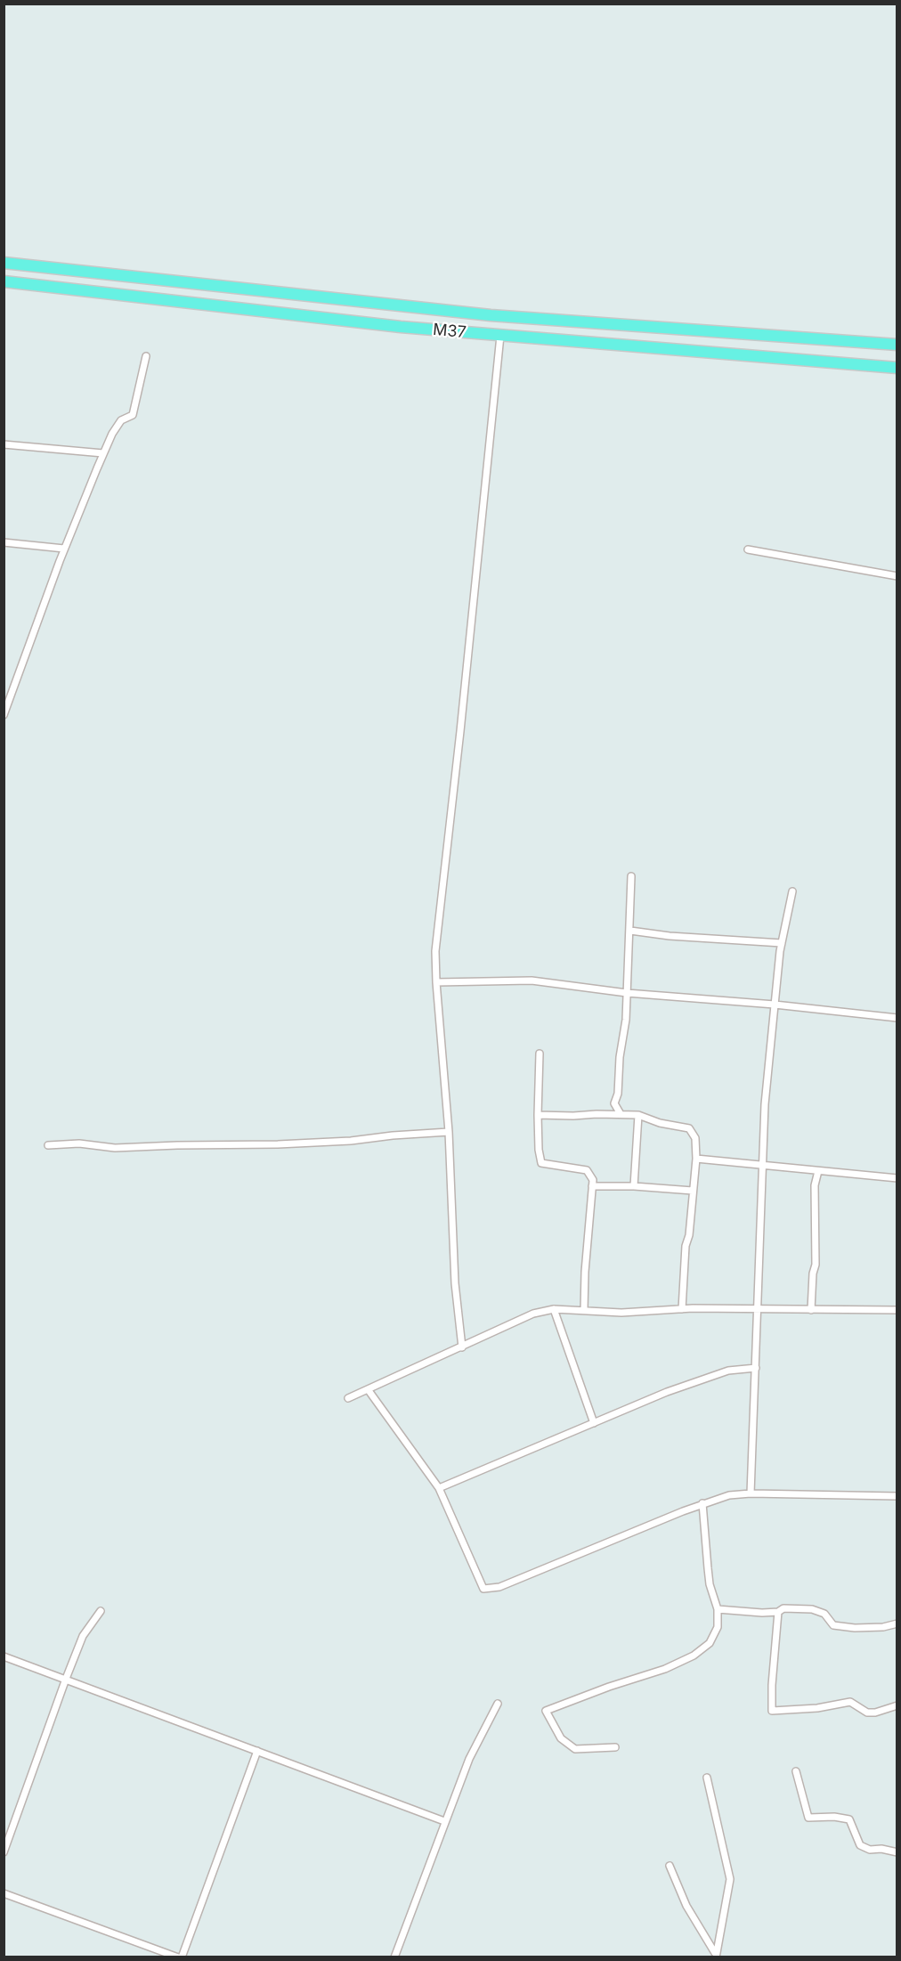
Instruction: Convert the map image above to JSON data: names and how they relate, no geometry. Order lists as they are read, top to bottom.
{
  "streets": {
    "highway": ["M37"]
  }
}
